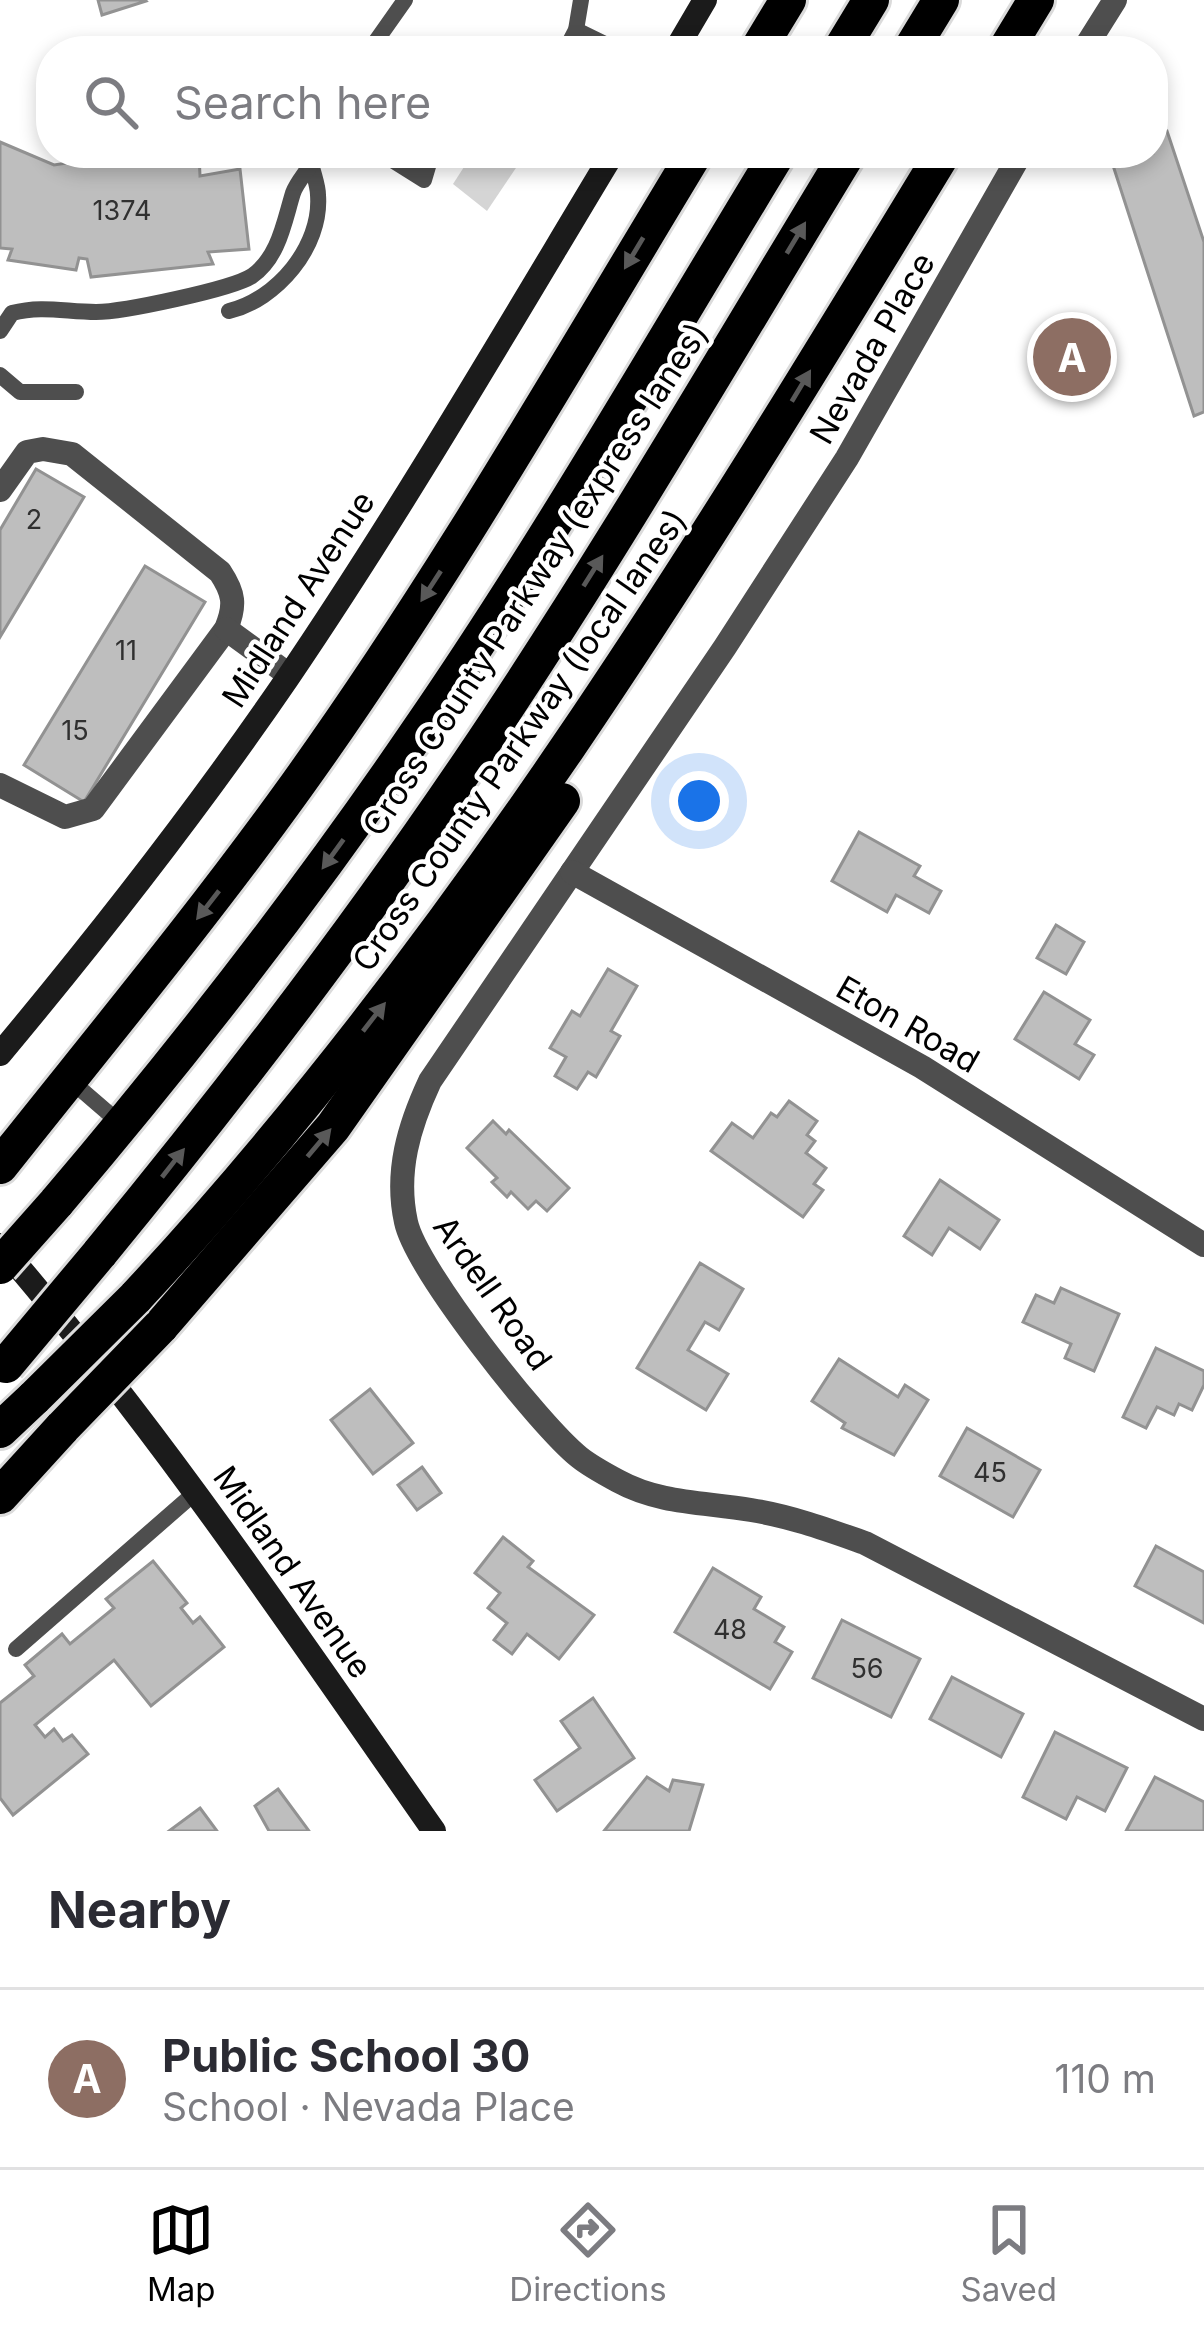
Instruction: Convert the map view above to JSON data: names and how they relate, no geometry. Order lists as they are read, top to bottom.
{
  "streets": {
    "highway": ["Cross County Parkway (express lanes)", "Cross County Parkway (local lanes)"],
    "street": [
      "Nevada Place",
      "Midland Avenue",
      "Eton Road",
      "Ardell Road"
    ]
  },
  "crossings": [
    ["Nevada Place", "Ardell Road"],
    ["Eton Road", "Ardell Road"]
  ],
  "house_numbers": [
    "1374",
    "2",
    "11",
    "15",
    "45",
    "48",
    "56"
  ],
  "page": {
    "search": "Search here",
    "pins": "A",
    "heading": "Nearby",
    "list": [
      {
        "mark": "A",
        "name": "Public School 30",
        "note": "School · Nevada Place",
        "value": "110 m"
      }
    ],
    "nav": ["Map", "Directions", "Saved"]
  }
}
